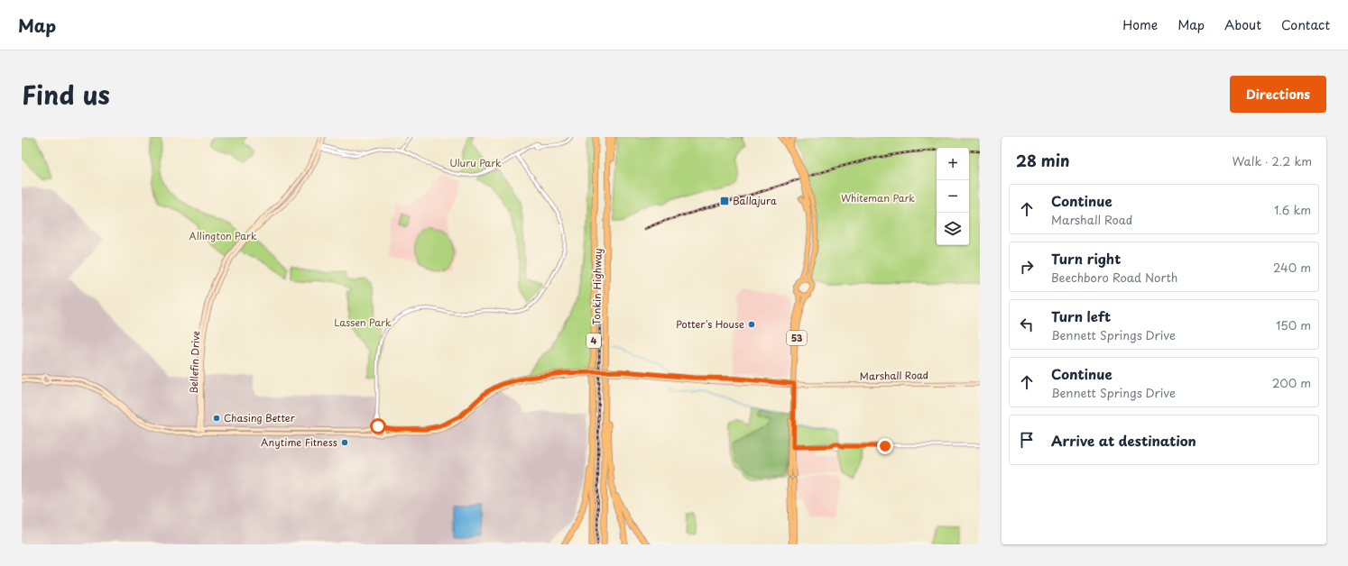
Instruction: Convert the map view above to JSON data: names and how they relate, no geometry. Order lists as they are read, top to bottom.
{
  "streets": {
    "highway": ["Tonkin Highway", "4"],
    "main road": ["53", "Bellefin Drive", "Marshall Road"]
  },
  "crossings": [
    ["53", "Marshall Road"]
  ],
  "parks": [
    "Uluru Park",
    "Whiteman Park",
    "Allington Park",
    "Lassen Park"
  ],
  "places": {
    "transit": ["Ballajura"],
    "other": ["Potter's House", "Chasing Better", "Anytime Fitness"]
  },
  "page": {
    "header": "Map",
    "nav": [
      "Home",
      "Map",
      "About",
      "Contact"
    ],
    "title": "Find us",
    "buttons": "Directions",
    "heading": ["28 min", "Walk · 2.2 km"],
    "map_buttons": ["+", "−"],
    "list": [
      ["Continue", "Marshall Road", "1.6 km"],
      ["Turn right", "Beechboro Road North", "240 m"],
      ["Turn left", "Bennett Springs Drive", "150 m"],
      ["Continue", "Bennett Springs Drive", "200 m"],
      "Arrive at destination"
    ]
  }
}
